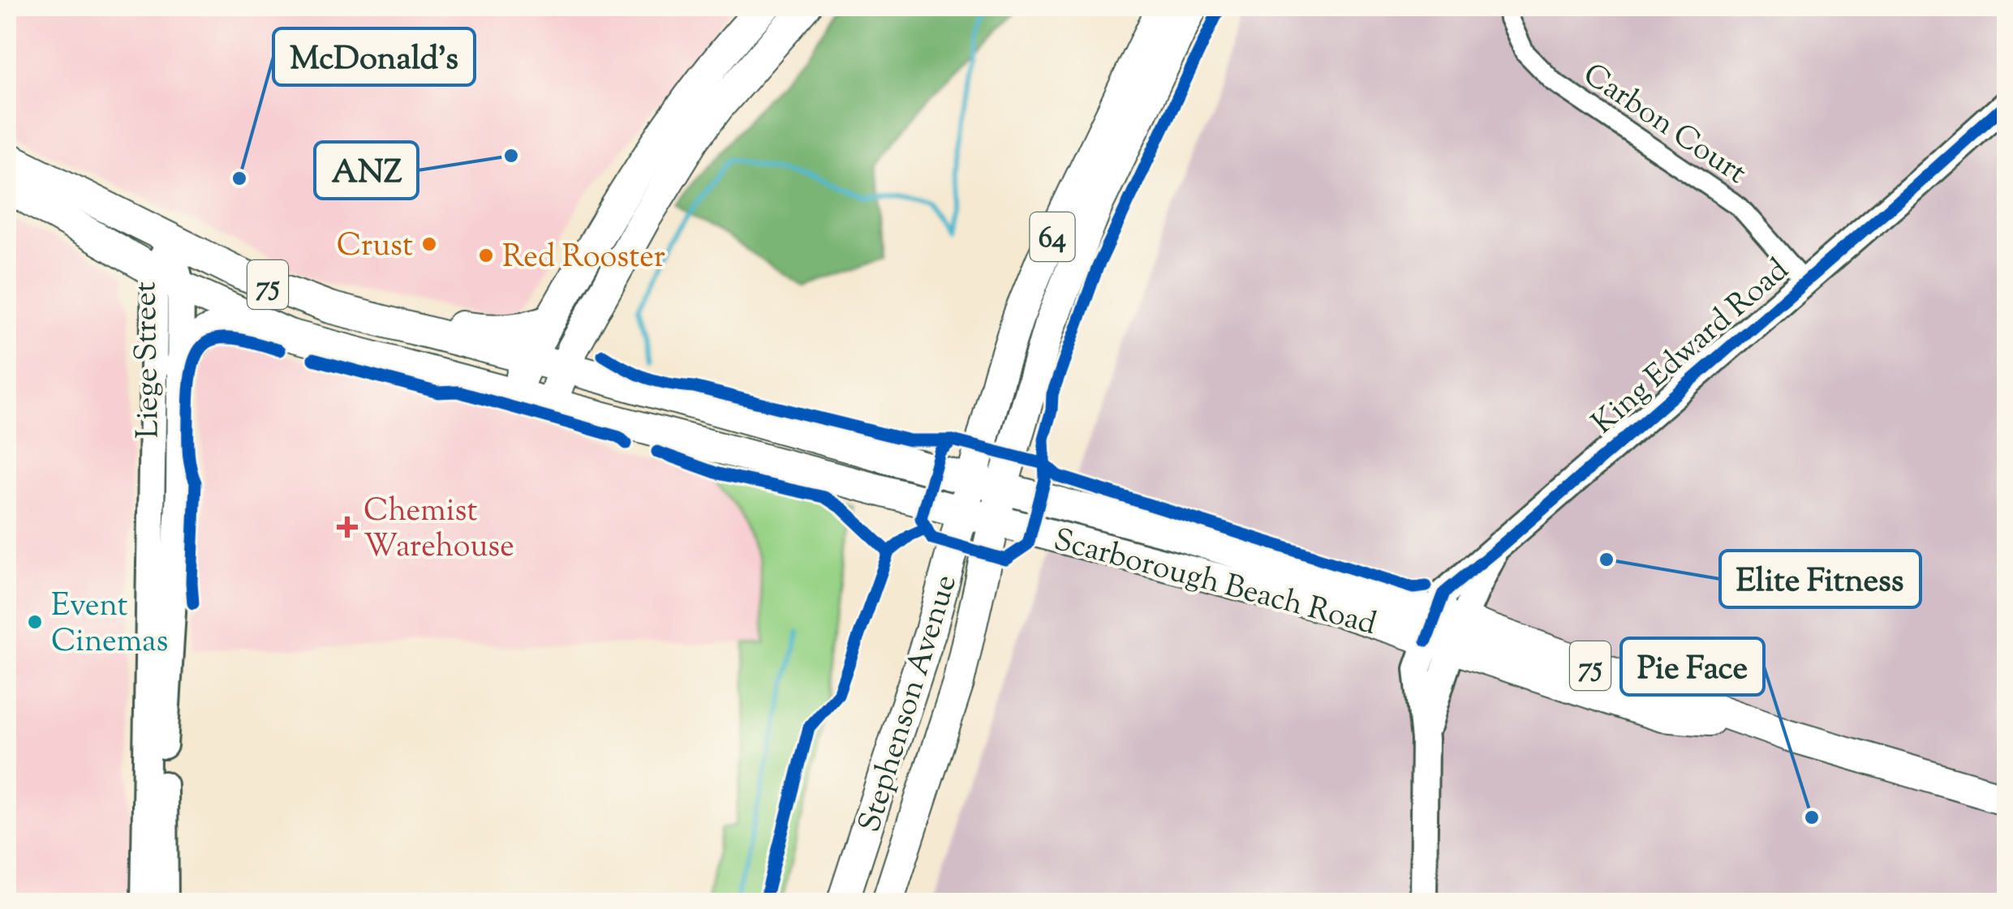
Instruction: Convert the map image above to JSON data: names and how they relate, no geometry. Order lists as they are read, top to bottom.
{
  "streets": {
    "main road": [
      "64",
      "75",
      "King Edward Road",
      "Liege Street",
      "Scarborough Beach Road",
      "Stephenson Avenue"
    ],
    "street": ["Carbon Court"]
  },
  "crossings": [
    ["Carbon Court", "King Edward Road"],
    ["King Edward Road", "Scarborough Beach Road"],
    ["Liege Street", "Scarborough Beach Road"],
    ["Scarborough Beach Road", "Stephenson Avenue"]
  ],
  "places": {
    "other": [
      "ANZ",
      "McDonald's",
      "Crust",
      "Red Rooster",
      "Elite Fitness",
      "Event Cinemas",
      "Pie Face"
    ],
    "health": ["Chemist Warehouse"]
  }
}
